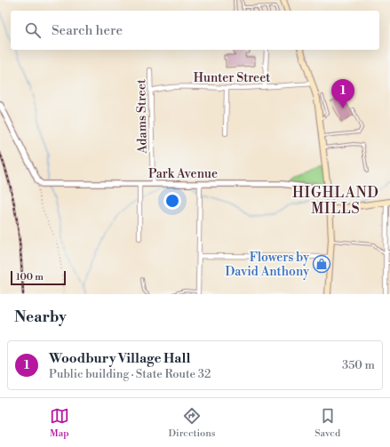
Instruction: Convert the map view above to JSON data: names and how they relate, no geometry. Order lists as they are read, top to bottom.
{
  "streets": {
    "street": ["Hunter Street", "Adams Street", "Park Avenue"]
  },
  "crossings": [
    ["Hunter Street", "Adams Street"],
    ["Adams Street", "Park Avenue"]
  ],
  "districts": ["HIGHLAND MILLS"],
  "places": {
    "shop": ["Flowers by David Anthony"]
  },
  "scale_bar": "100 m",
  "page": {
    "search": "Search here",
    "pins": "1",
    "scale": "100 m",
    "heading": "Nearby",
    "list": [
      {
        "mark": "1",
        "name": "Woodbury Village Hall",
        "note": "Public building · State Route 32",
        "value": "350 m"
      }
    ],
    "nav": ["Map", "Directions", "Saved"]
  }
}
